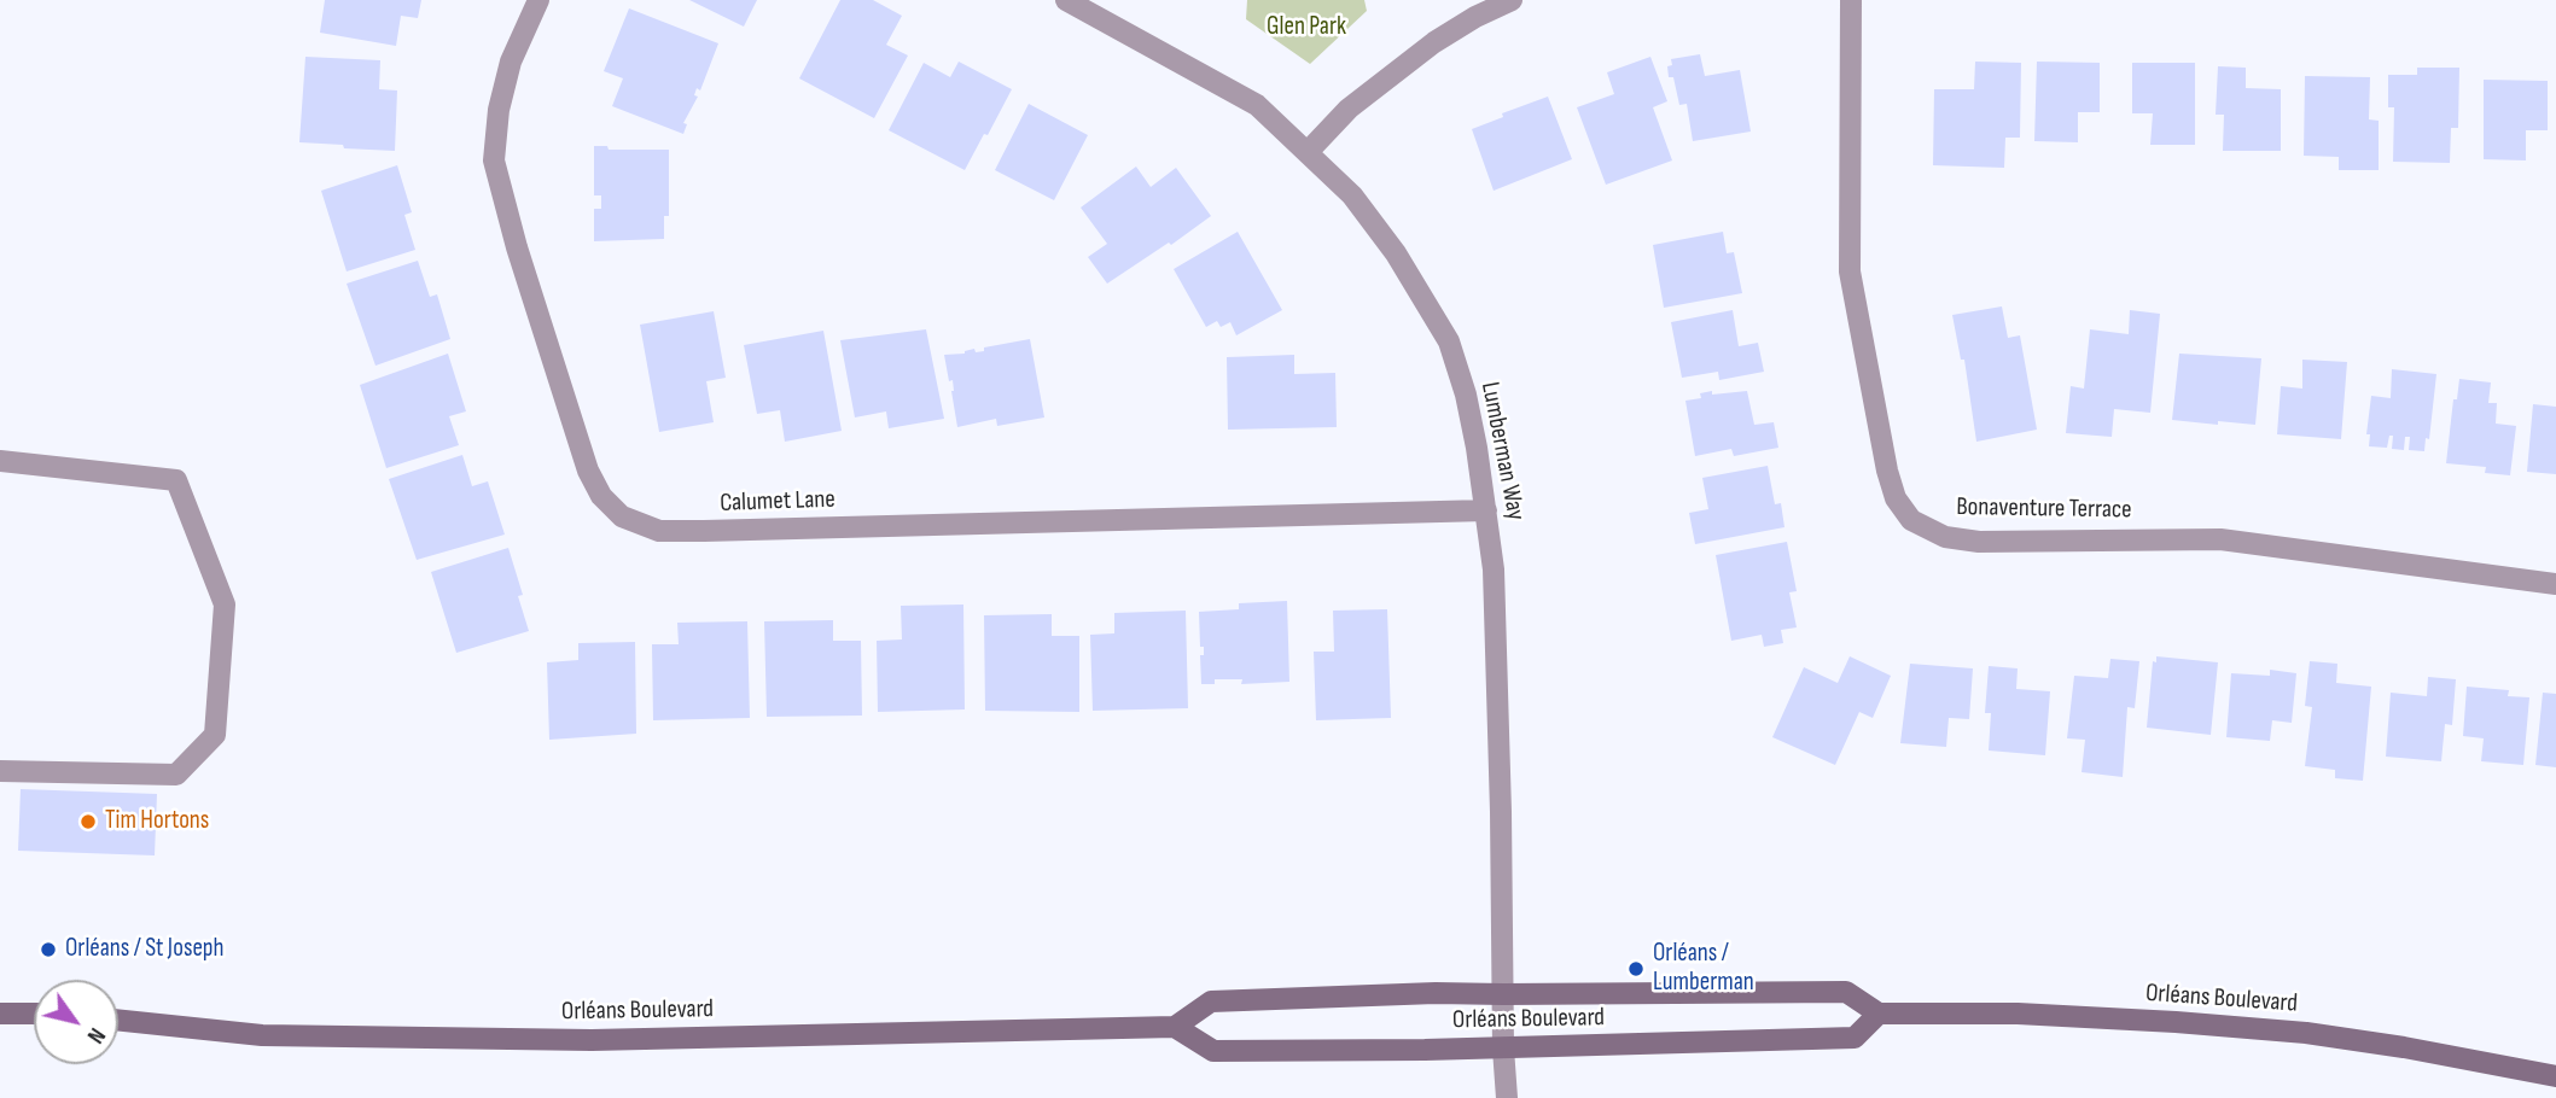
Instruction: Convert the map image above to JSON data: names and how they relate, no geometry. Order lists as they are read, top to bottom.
{
  "streets": {
    "main road": ["Orléans Boulevard"],
    "street": ["Lumberman Way", "Calumet Lane", "Bonaventure Terrace"]
  },
  "crossings": [
    ["Lumberman Way", "Calumet Lane"],
    ["Lumberman Way", "Orléans Boulevard"]
  ],
  "parks": ["Glen Park"],
  "places": ["Tim Hortons", "Orléans / St Joseph", "Orléans / Lumberman"],
  "north": "bottom right"
}
